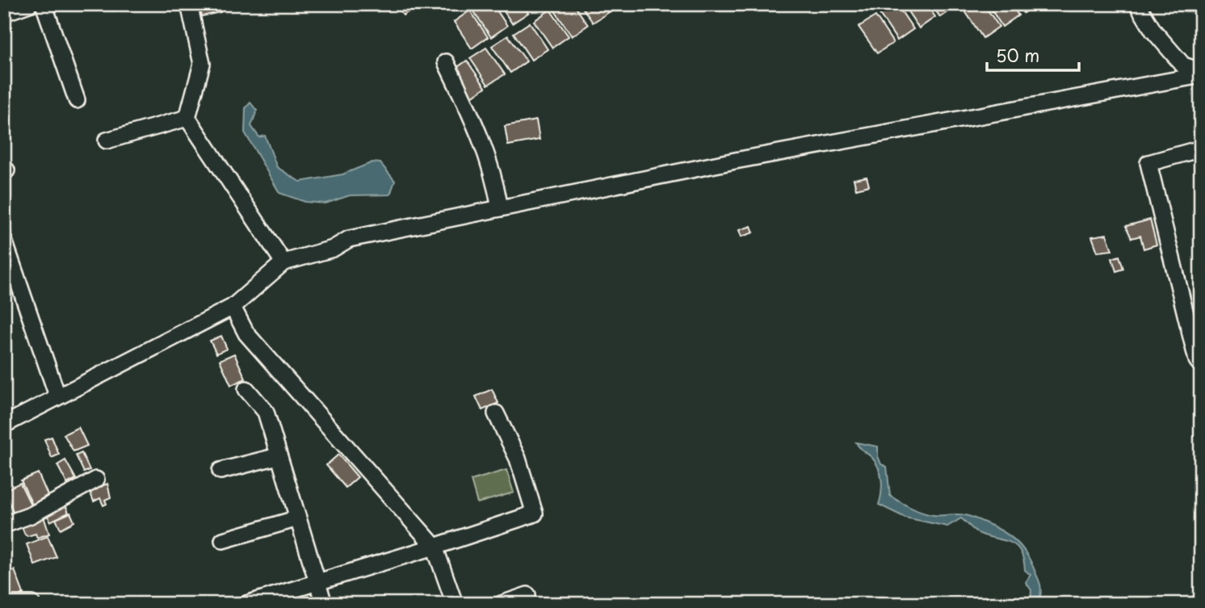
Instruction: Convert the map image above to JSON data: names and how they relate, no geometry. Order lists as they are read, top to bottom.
{
  "scale_bar": "50 m"
}
